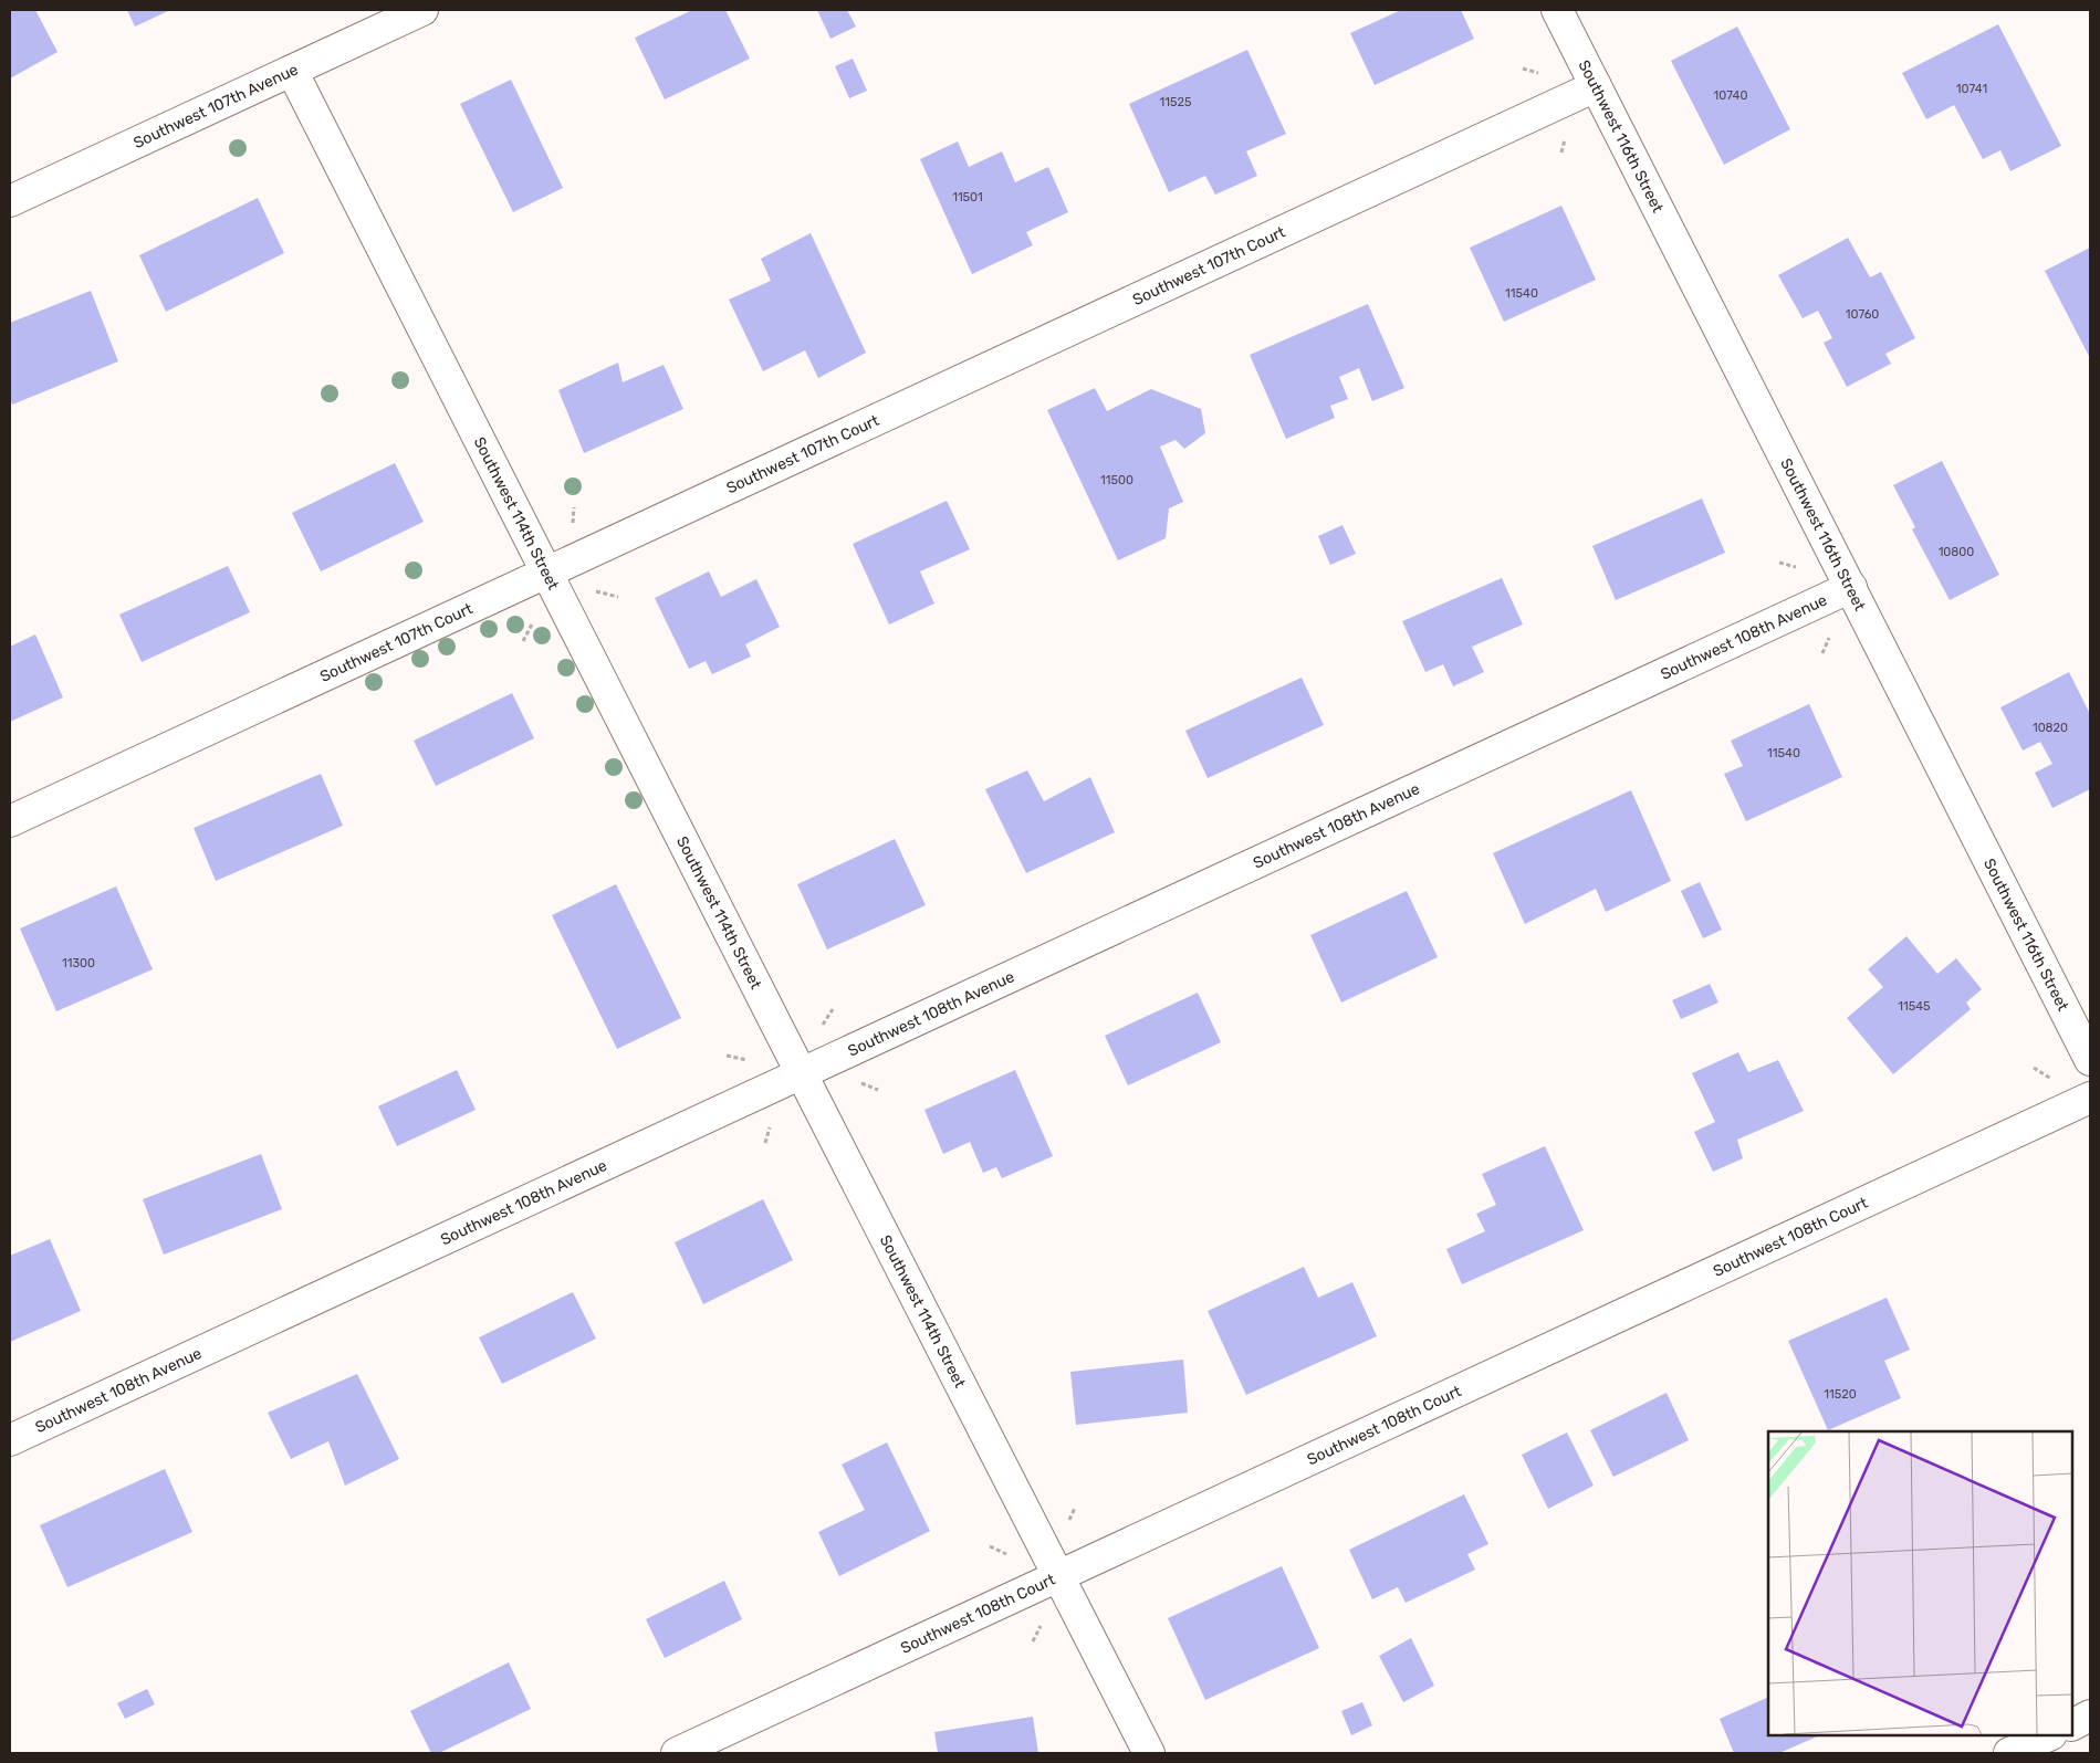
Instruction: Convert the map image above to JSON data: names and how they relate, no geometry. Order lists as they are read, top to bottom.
{
  "streets": {
    "street": [
      "Southwest 107th Avenue",
      "Southwest 116th Street",
      "Southwest 107th Court",
      "Southwest 114th Street",
      "Southwest 108th Avenue",
      "Southwest 108th Court"
    ]
  },
  "crossings": [
    ["Southwest 107th Avenue", "Southwest 114th Street"],
    ["Southwest 116th Street", "Southwest 107th Court"],
    ["Southwest 116th Street", "Southwest 108th Avenue"],
    ["Southwest 107th Court", "Southwest 114th Street"],
    ["Southwest 114th Street", "Southwest 108th Avenue"],
    ["Southwest 114th Street", "Southwest 108th Court"]
  ],
  "house_numbers": [
    "10741",
    "10740",
    "11525",
    "11501",
    "11540",
    "10760",
    "11500",
    "10800",
    "10820",
    "11540",
    "11300",
    "11545",
    "11520"
  ]
}
